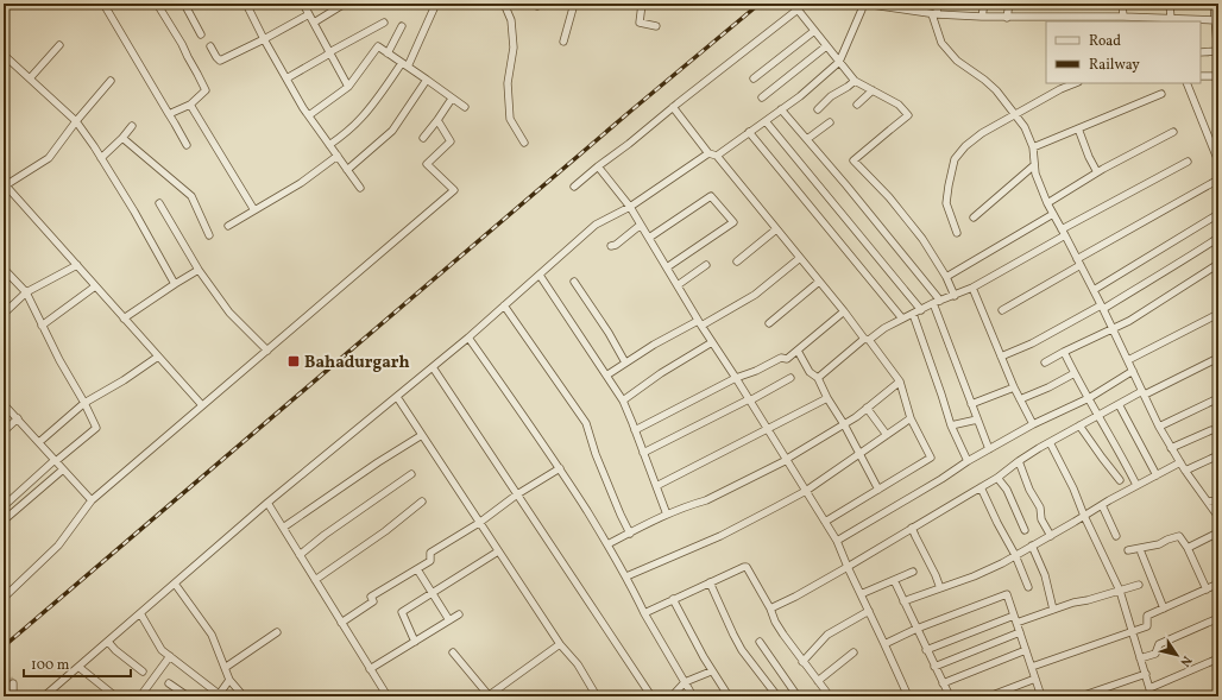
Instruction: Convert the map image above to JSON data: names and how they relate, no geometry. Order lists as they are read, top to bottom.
{
  "places": {
    "transit": ["Bahadurgarh"]
  },
  "legend": ["Road", "Railway"],
  "scale_bar": "100 m",
  "north": "bottom right"
}
